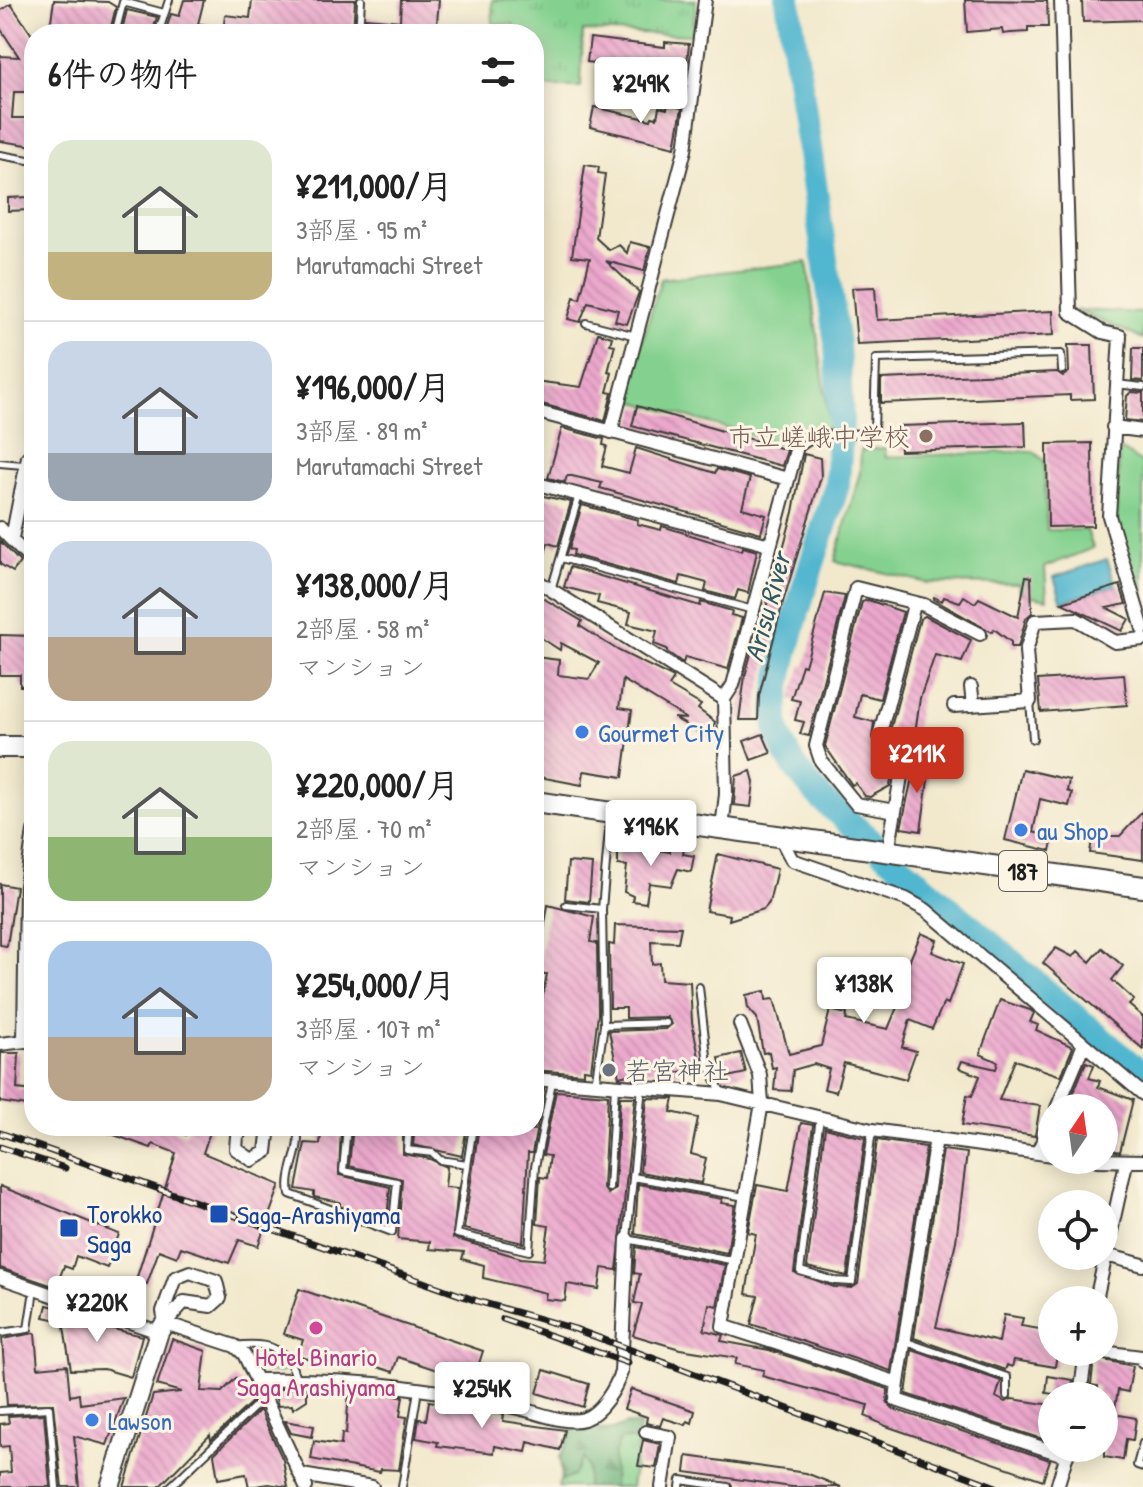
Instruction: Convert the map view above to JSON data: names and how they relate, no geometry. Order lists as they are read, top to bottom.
{
  "streets": {
    "main road": ["187"]
  },
  "water": ["Arisu River"],
  "places": {
    "other": [
      "市立嵯峨中学校",
      "Gourmet City",
      "au Shop",
      "若宮神社",
      "Hotel Binario Saga Arashiyama",
      "Lawson"
    ],
    "transit": ["Saga-Arashiyama", "Torokko Saga"]
  },
  "north": "top",
  "page": {
    "heading": "6件の物件",
    "price": [
      "¥249K",
      "¥211K",
      "¥196K",
      "¥138K",
      "¥220K",
      "¥254K"
    ],
    "list": [
      {
        "name": "¥211,000/月",
        "note": "3部屋 · 95 m² · Marutamachi Street"
      },
      {
        "name": "¥196,000/月",
        "note": "3部屋 · 89 m² · Marutamachi Street"
      },
      {
        "name": "¥138,000/月",
        "note": "2部屋 · 58 m² · マンション"
      },
      {
        "name": "¥220,000/月",
        "note": "2部屋 · 70 m² · マンション"
      },
      {
        "name": "¥254,000/月",
        "note": "3部屋 · 107 m² · マンション"
      }
    ],
    "map_buttons": ["+", "−"]
  }
}
